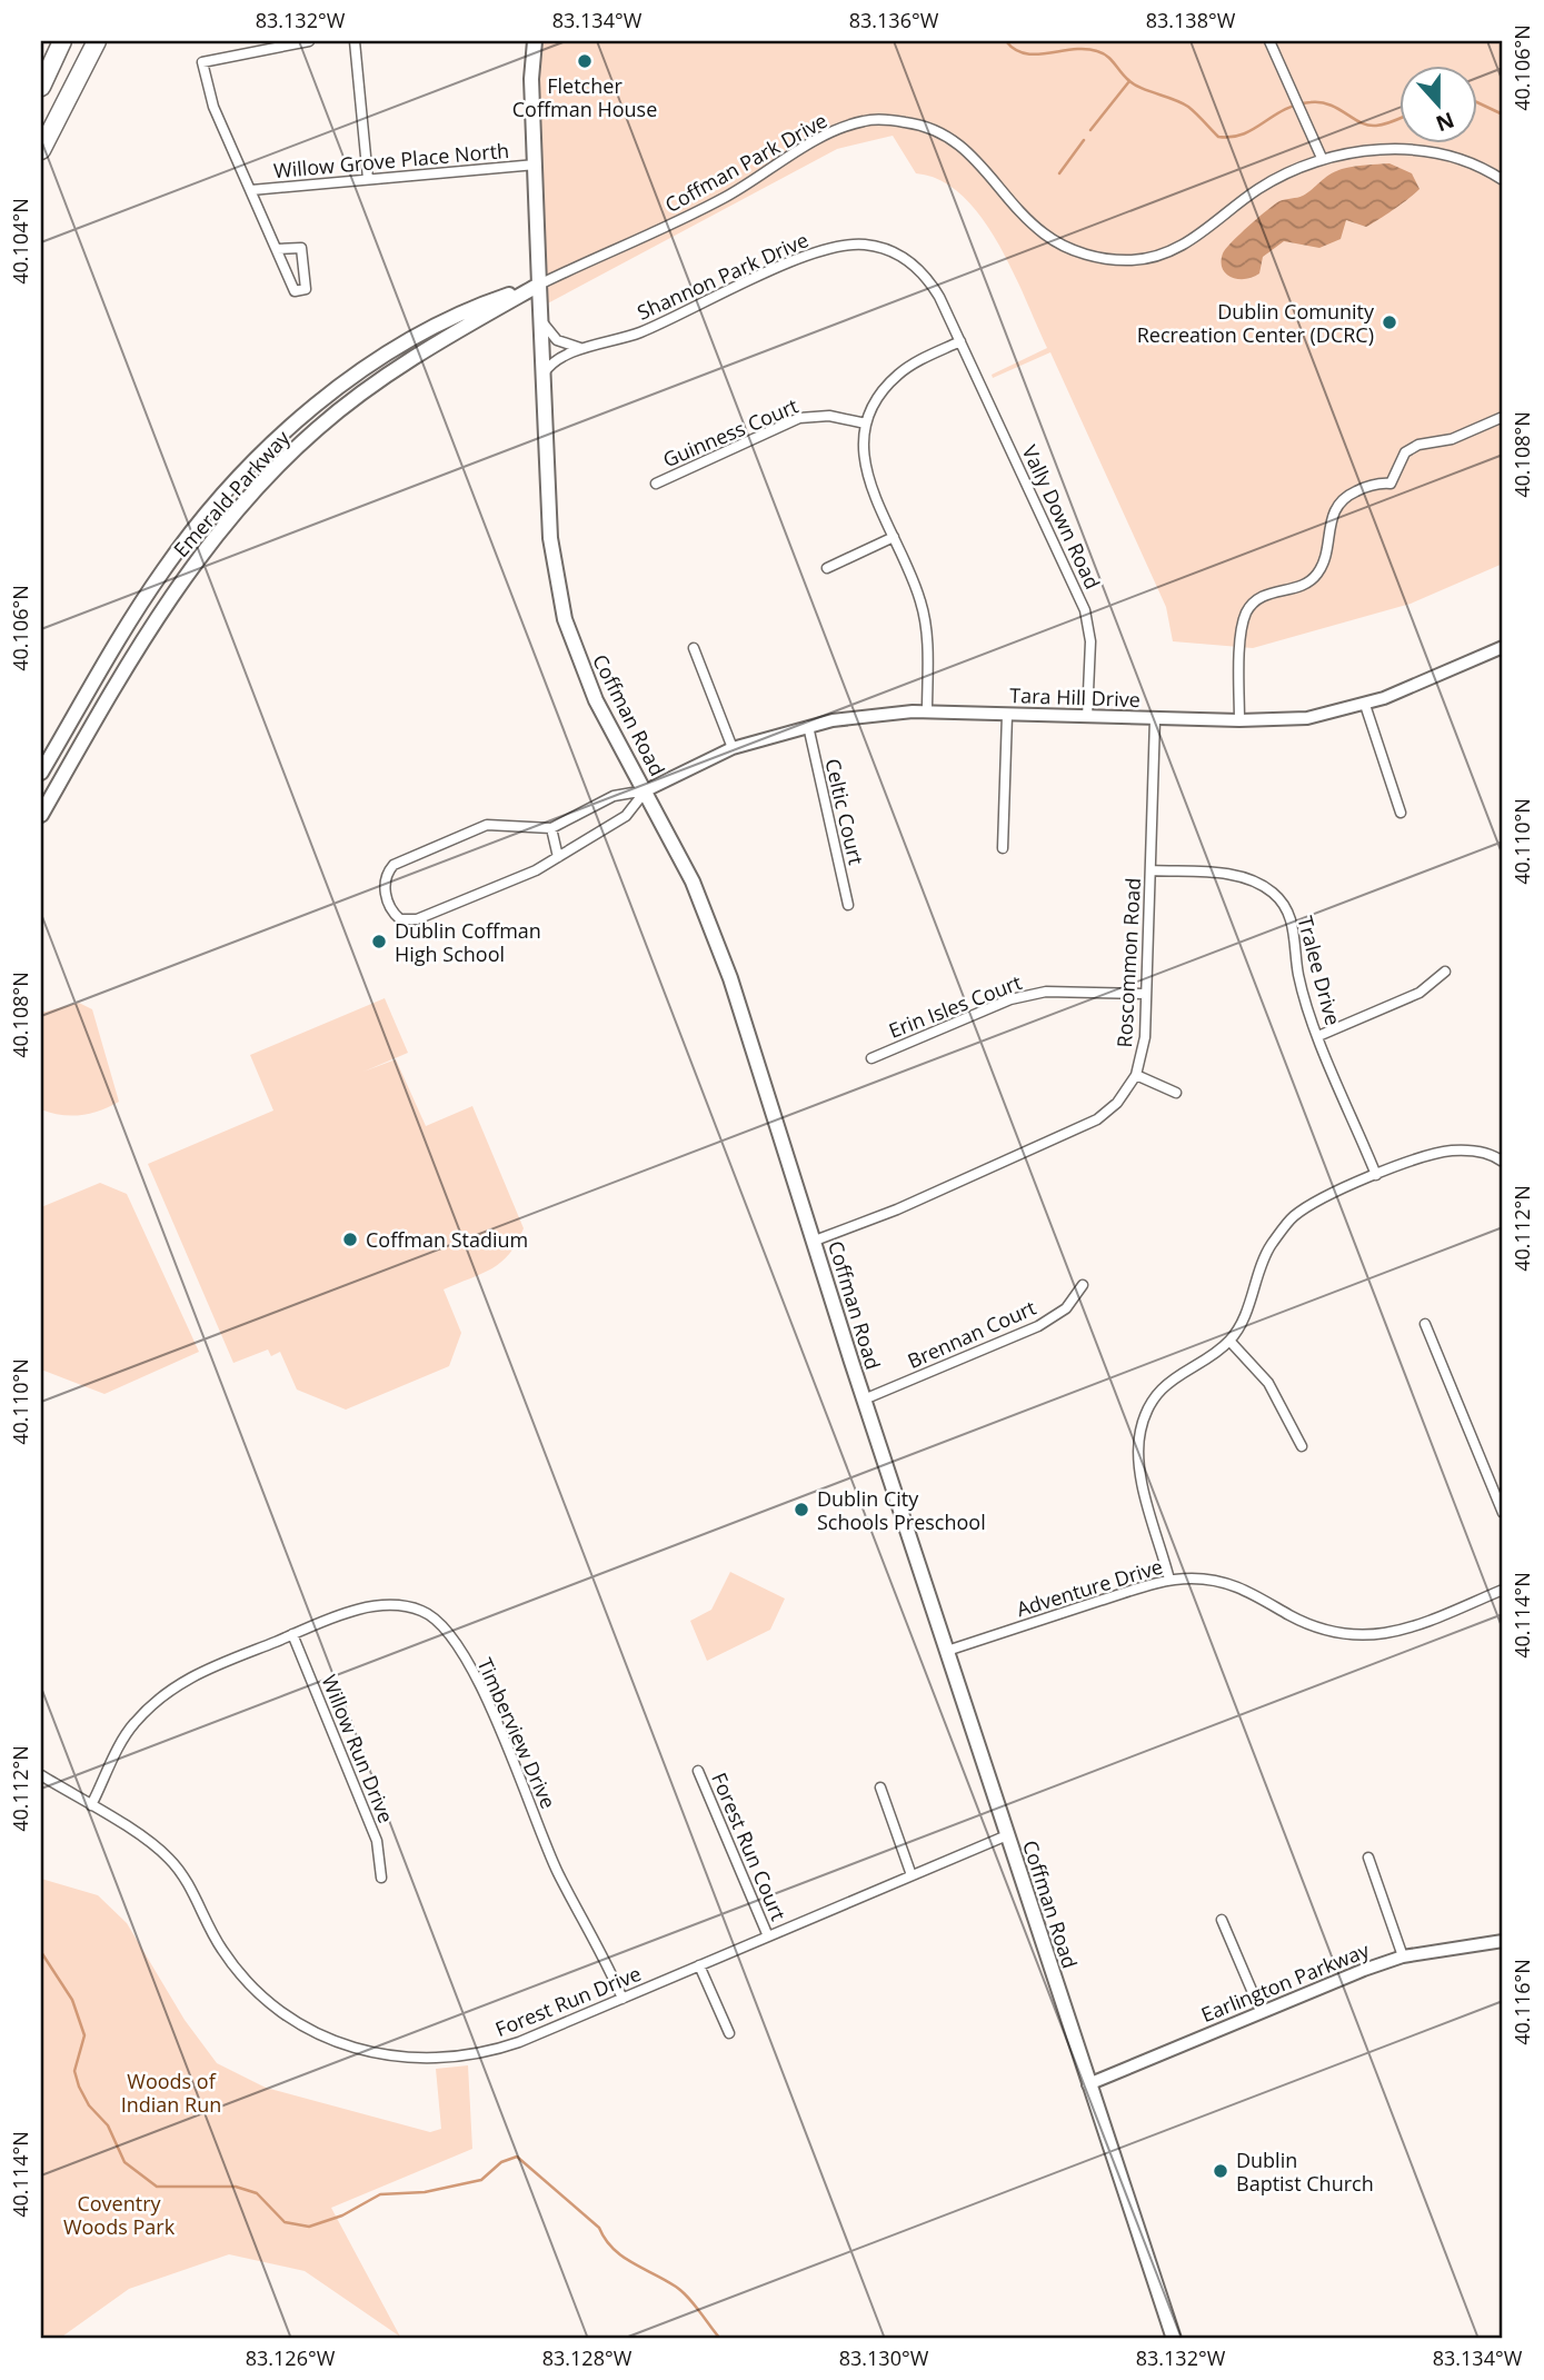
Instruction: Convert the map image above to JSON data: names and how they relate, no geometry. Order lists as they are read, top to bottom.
{
  "streets": {
    "main road": ["Emerald Parkway", "Coffman Road"],
    "street": [
      "Willow Grove Place North",
      "Coffman Park Drive",
      "Shannon Park Drive",
      "Guinness Court",
      "Vally Down Road",
      "Tara Hill Drive",
      "Celtic Court",
      "Roscommon Road",
      "Tralee Drive",
      "Erin Isles Court",
      "Brennan Court",
      "Adventure Drive",
      "Timberview Drive",
      "Willow Run Drive",
      "Forest Run Court",
      "Earlington Parkway",
      "Forest Run Drive"
    ]
  },
  "crossings": [
    ["Coffman Park Drive", "Emerald Parkway"],
    ["Coffman Park Drive", "Coffman Road"],
    ["Shannon Park Drive", "Vally Down Road"],
    ["Shannon Park Drive", "Coffman Road"],
    ["Emerald Parkway", "Coffman Road"],
    ["Vally Down Road", "Tara Hill Drive"],
    ["Tara Hill Drive", "Coffman Road"],
    ["Tara Hill Drive", "Celtic Court"],
    ["Tara Hill Drive", "Roscommon Road"],
    ["Coffman Road", "Roscommon Road"],
    ["Coffman Road", "Brennan Court"],
    ["Coffman Road", "Adventure Drive"],
    ["Coffman Road", "Earlington Parkway"],
    ["Coffman Road", "Forest Run Drive"],
    ["Roscommon Road", "Tralee Drive"],
    ["Roscommon Road", "Erin Isles Court"],
    ["Timberview Drive", "Willow Run Drive"],
    ["Timberview Drive", "Forest Run Drive"],
    ["Forest Run Court", "Forest Run Drive"]
  ],
  "parks": ["Woods of Indian Run", "Coventry Woods Park"],
  "places": [
    "Fletcher Coffman House",
    "Dublin Comunity Recreation Center (DCRC)",
    "Dublin Coffman High School",
    "Coffman Stadium",
    "Dublin City Schools Preschool",
    "Dublin Baptist Church"
  ],
  "north": "bottom",
  "coordinates": [
    "83.132°W",
    "83.134°W",
    "83.136°W",
    "83.138°W",
    "40.106°N",
    "40.104°N",
    "40.108°N",
    "40.110°N",
    "40.112°N",
    "40.114°N",
    "40.116°N",
    "83.126°W",
    "83.128°W",
    "83.130°W"
  ]
}
